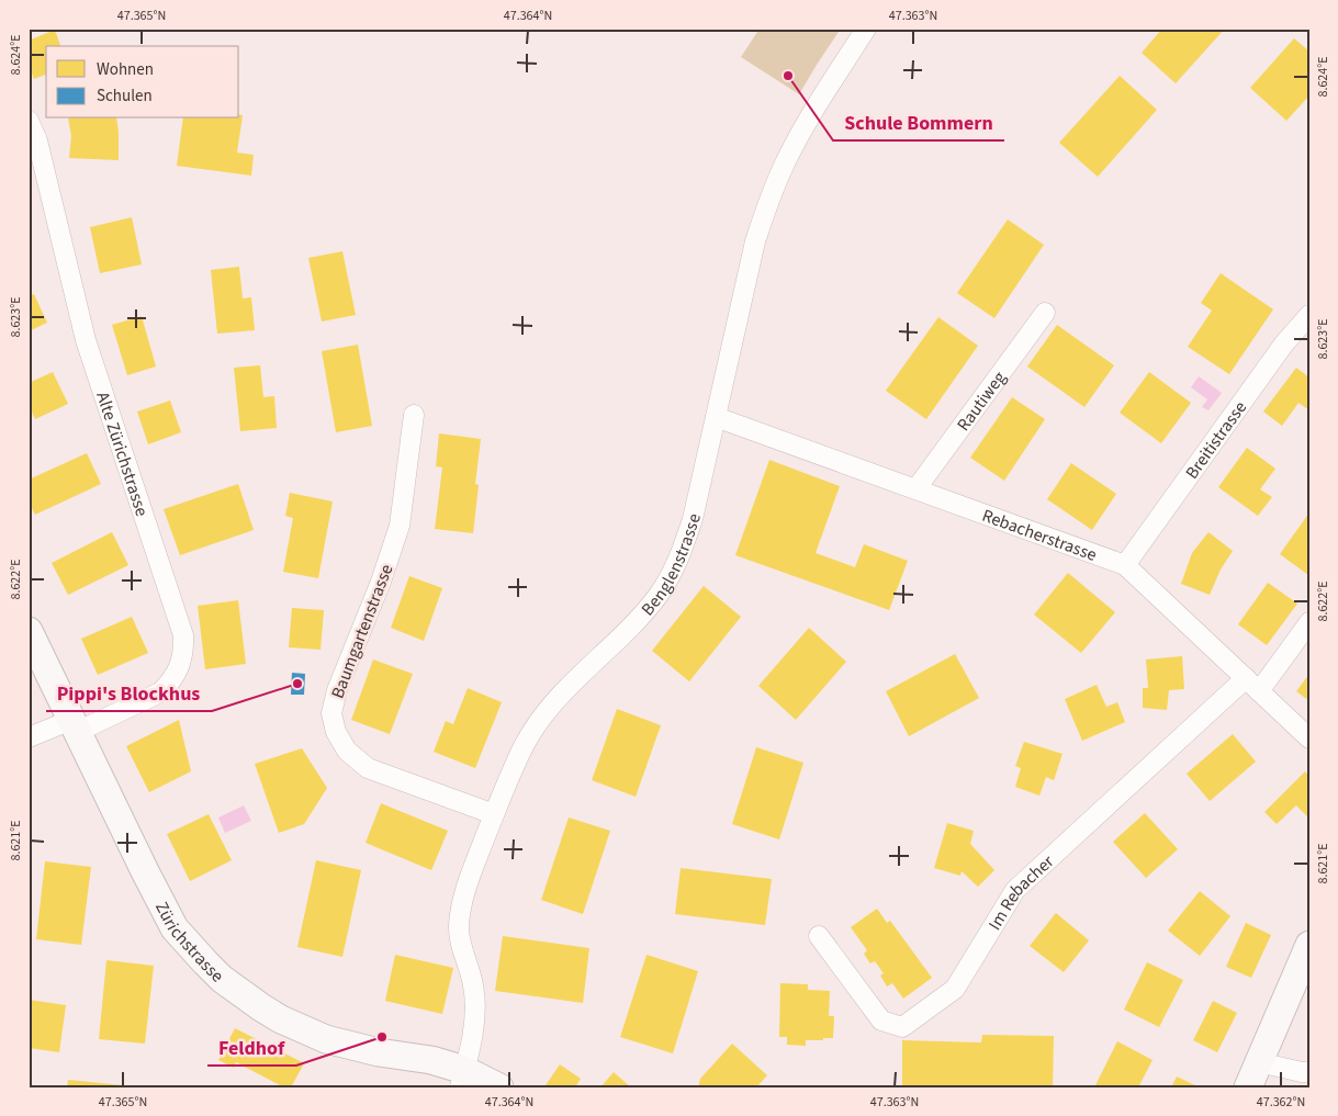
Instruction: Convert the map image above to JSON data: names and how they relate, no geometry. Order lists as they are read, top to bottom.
{
  "streets": {
    "street": [
      "Rautiweg",
      "Breitistrasse",
      "Alte Zürichstrasse",
      "Rebacherstrasse",
      "Benglenstrasse",
      "Baumgartenstrasse",
      "Im Rebacher",
      "Zürichstrasse"
    ]
  },
  "crossings": [
    ["Rautiweg", "Rebacherstrasse"],
    ["Breitistrasse", "Rebacherstrasse"],
    ["Alte Zürichstrasse", "Zürichstrasse"],
    ["Rebacherstrasse", "Benglenstrasse"],
    ["Rebacherstrasse", "Im Rebacher"],
    ["Benglenstrasse", "Baumgartenstrasse"],
    ["Benglenstrasse", "Zürichstrasse"]
  ],
  "places": ["Schule Bommern", "Pippi's Blockhus", "Feldhof"],
  "legend": ["Wohnen", "Schulen"],
  "coordinates": [
    "47.365°N",
    "47.364°N",
    "47.363°N",
    "8.624°E",
    "8.623°E",
    "8.622°E",
    "8.621°E",
    "47.362°N"
  ]
}
